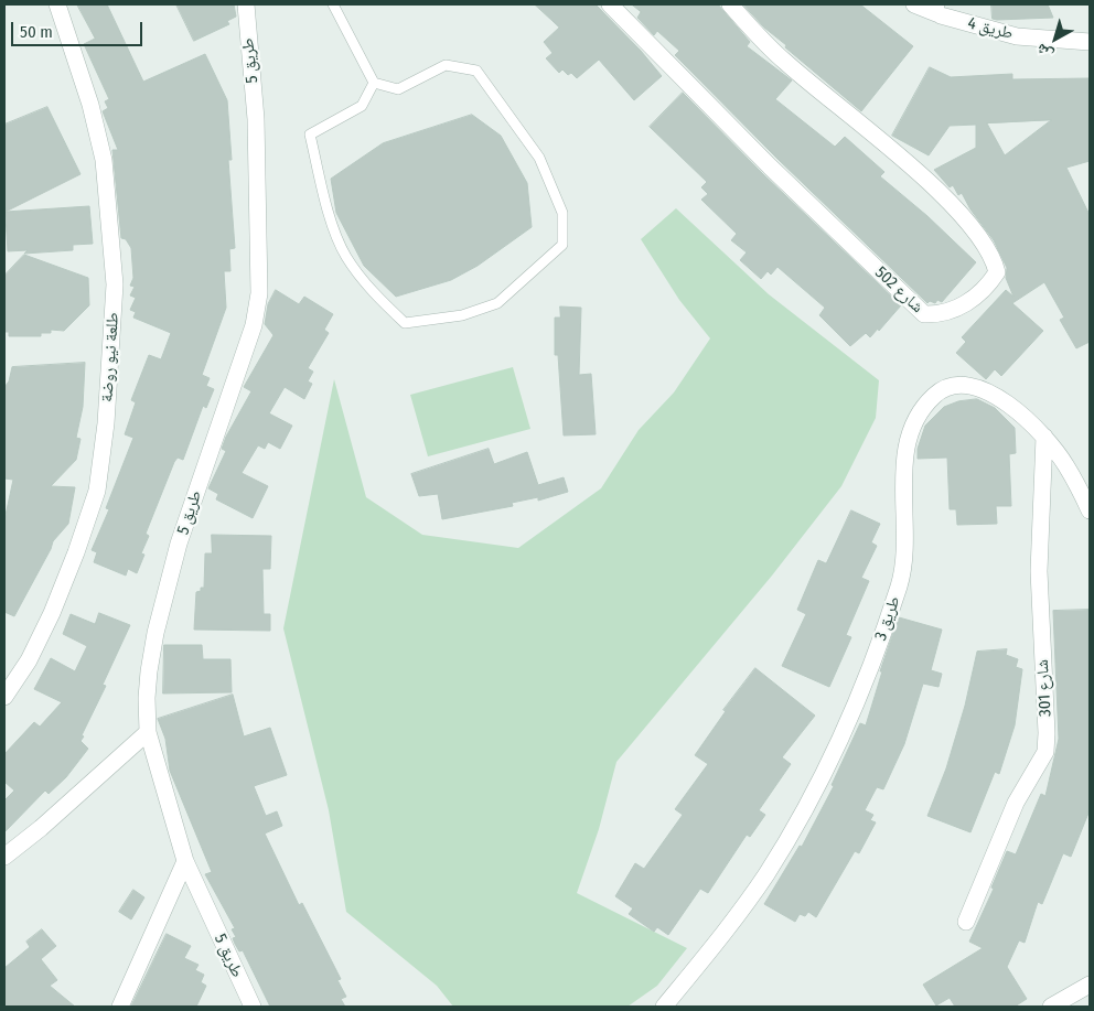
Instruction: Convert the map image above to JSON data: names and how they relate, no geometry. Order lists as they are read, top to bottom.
{
  "streets": {
    "street": [
      "طريق 4",
      "طريق 5",
      "شارع 502",
      "طلعة نيو روضة",
      "طريق 3",
      "شارع 301"
    ]
  },
  "crossings": [
    ["طريق 3", "شارع 301"]
  ],
  "scale_bar": "50 m",
  "north": "bottom left"
}
